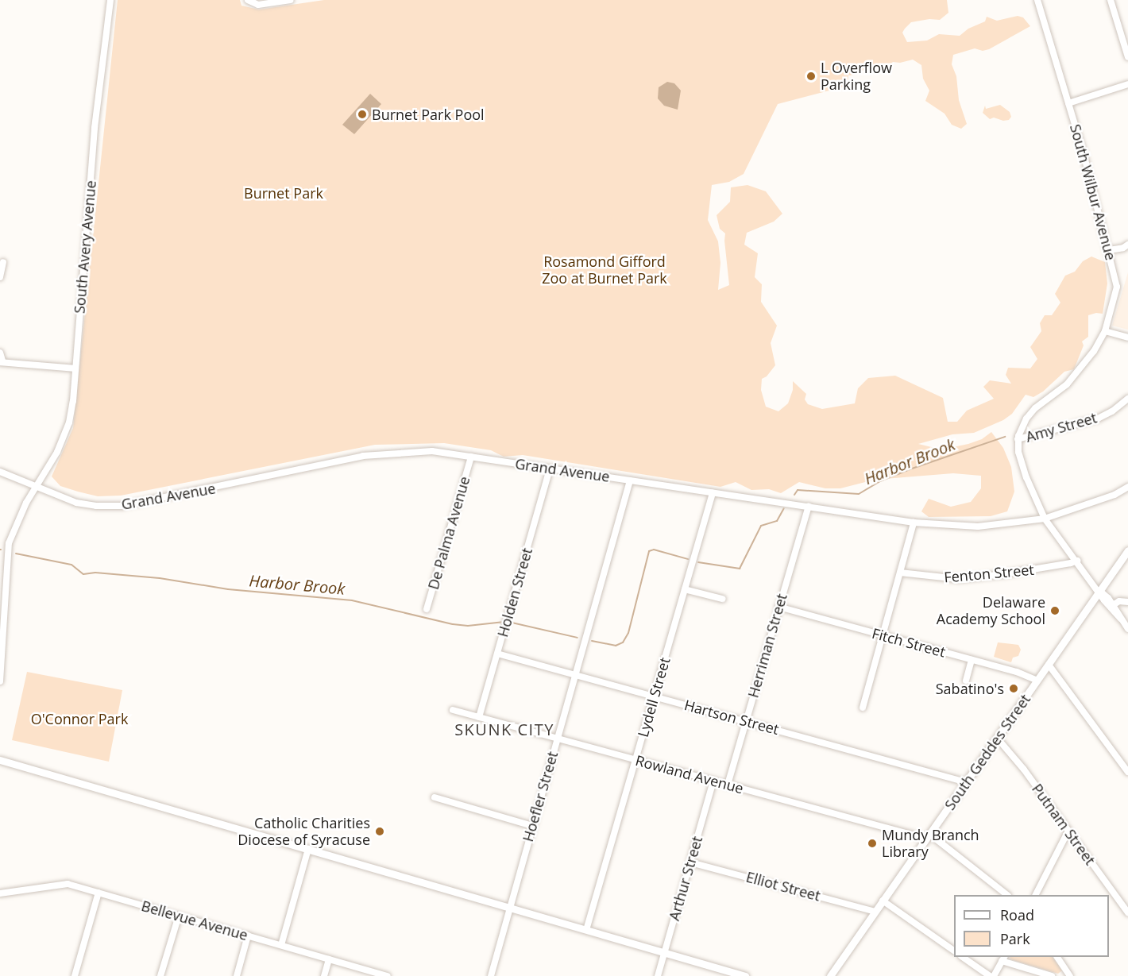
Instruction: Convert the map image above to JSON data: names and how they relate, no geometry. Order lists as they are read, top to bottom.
{
  "streets": {
    "main road": ["South Geddes Street"],
    "street": [
      "South Wilbur Avenue",
      "South Avery Avenue",
      "Amy Street",
      "Grand Avenue",
      "De Palma Avenue",
      "Fenton Street",
      "Holden Street",
      "Fitch Street",
      "Herriman Street",
      "Lydell Street",
      "Hartson Street",
      "Rowland Avenue",
      "Hoefler Street",
      "Putnam Street",
      "Arthur Street",
      "Elliot Street",
      "Bellevue Avenue"
    ]
  },
  "crossings": [
    ["South Wilbur Avenue", "Amy Street"],
    ["South Avery Avenue", "Grand Avenue"],
    ["Grand Avenue", "De Palma Avenue"],
    ["Grand Avenue", "Holden Street"],
    ["Grand Avenue", "Herriman Street"],
    ["Grand Avenue", "Lydell Street"],
    ["Grand Avenue", "Hoefler Street"],
    ["Holden Street", "Hartson Street"],
    ["Holden Street", "Rowland Avenue"],
    ["Fitch Street", "Herriman Street"],
    ["Fitch Street", "South Geddes Street"],
    ["Herriman Street", "Hartson Street"],
    ["Herriman Street", "Rowland Avenue"],
    ["Lydell Street", "Hartson Street"],
    ["Lydell Street", "Rowland Avenue"],
    ["Hartson Street", "South Geddes Street"],
    ["Hartson Street", "Hoefler Street"],
    ["South Geddes Street", "Rowland Avenue"],
    ["South Geddes Street", "Putnam Street"],
    ["South Geddes Street", "Elliot Street"],
    ["Rowland Avenue", "Hoefler Street"],
    ["Rowland Avenue", "Arthur Street"],
    ["Arthur Street", "Elliot Street"]
  ],
  "districts": ["SKUNK CITY"],
  "water": ["Harbor Brook"],
  "parks": ["Burnet Park", "Rosamond Gifford Zoo at Burnet Park", "O'Connor Park"],
  "places": [
    "L Overflow Parking",
    "Burnet Park Pool",
    "Delaware Academy School",
    "Sabatino's",
    "Catholic Charities Diocese of Syracuse",
    "Mundy Branch Library"
  ],
  "legend": ["Road", "Park"]
}
